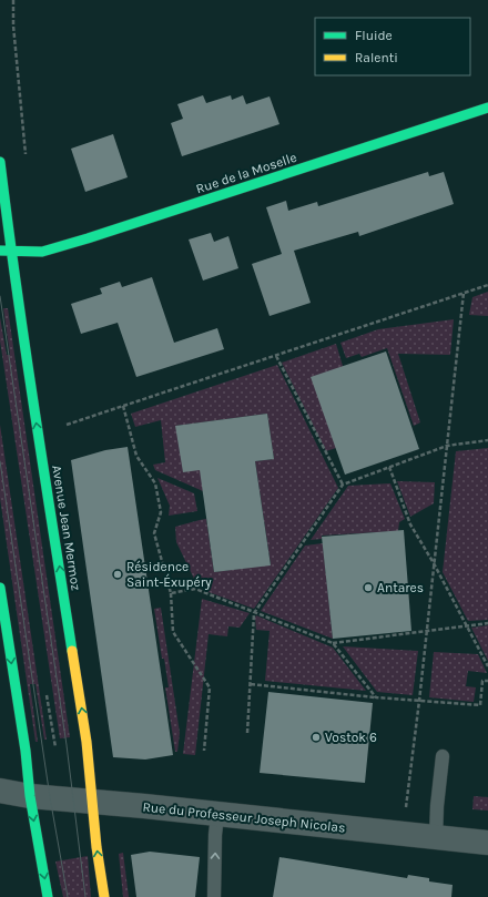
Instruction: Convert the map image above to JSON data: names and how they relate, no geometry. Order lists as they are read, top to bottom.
{
  "streets": {
    "main road": ["Rue de la Moselle", "Avenue Jean Mermoz"],
    "street": ["Rue du Professeur Joseph Nicolas"]
  },
  "crossings": [
    ["Rue de la Moselle", "Avenue Jean Mermoz"],
    ["Avenue Jean Mermoz", "Rue du Professeur Joseph Nicolas"]
  ],
  "places": ["Résidence Saint-Éxupéry", "Antares", "Vostok 6"],
  "legend": ["Fluide", "Ralenti"]
}
